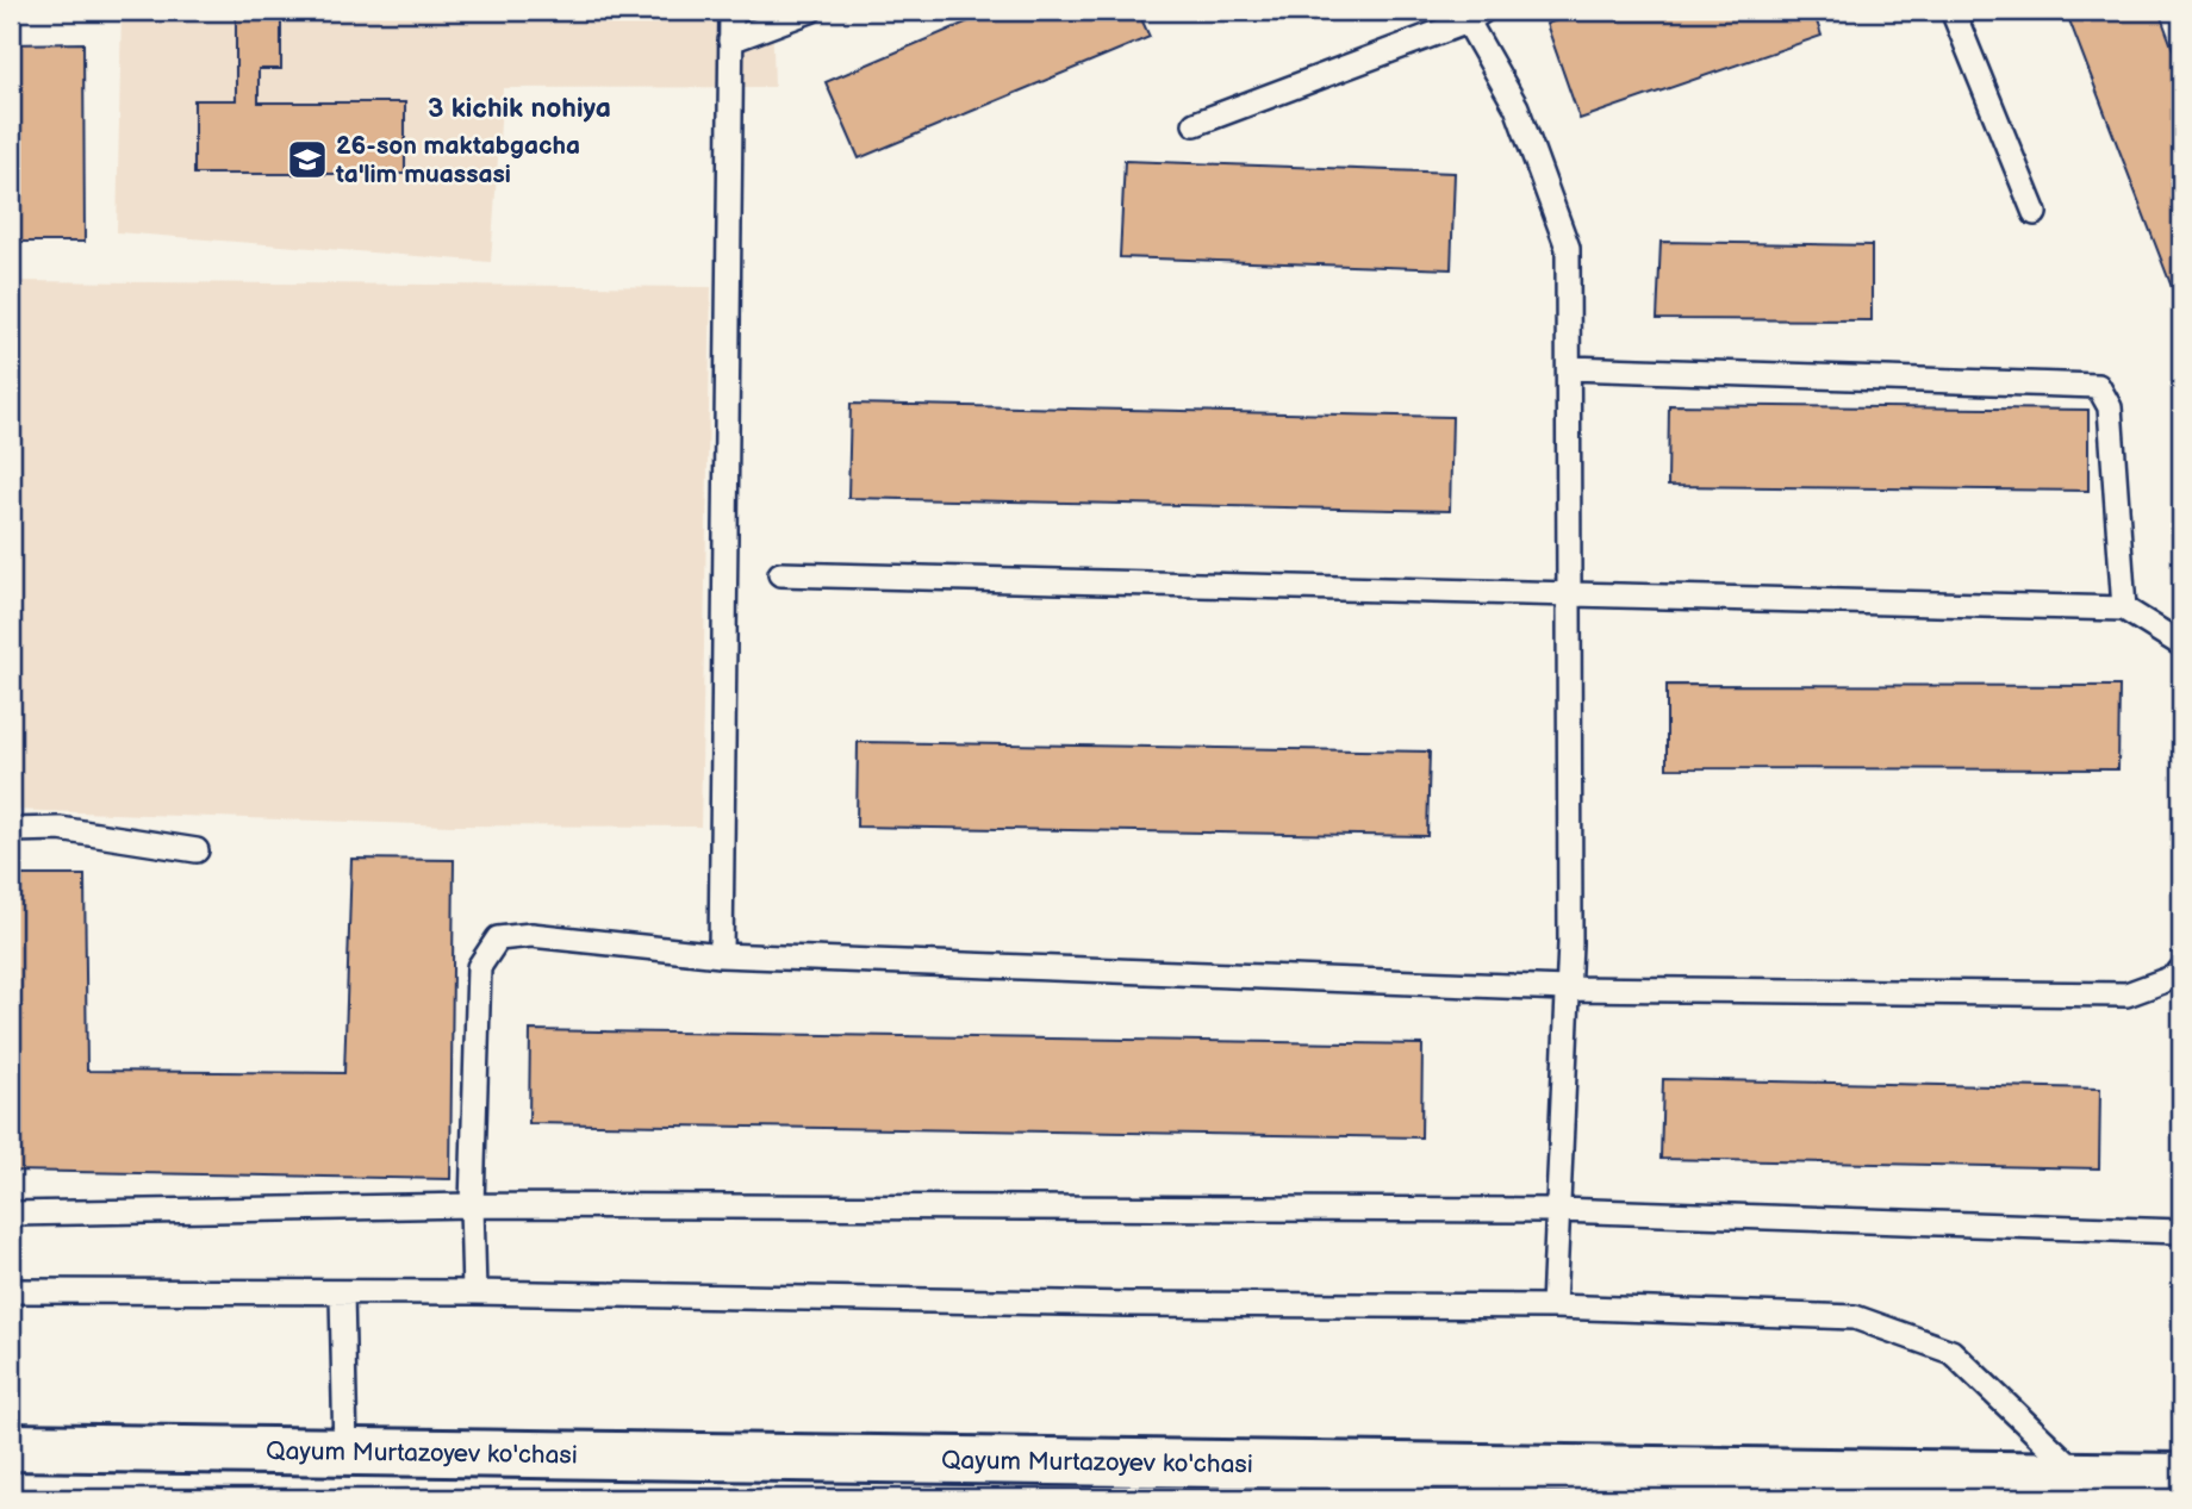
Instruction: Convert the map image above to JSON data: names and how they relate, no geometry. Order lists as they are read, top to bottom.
{
  "streets": {
    "street": ["Qayum Murtazoyev ko'chasi"]
  },
  "districts": ["3 kichik nohiya"],
  "places": {
    "school or university": ["26-son maktabgacha ta'lim muassasi"]
  }
}
